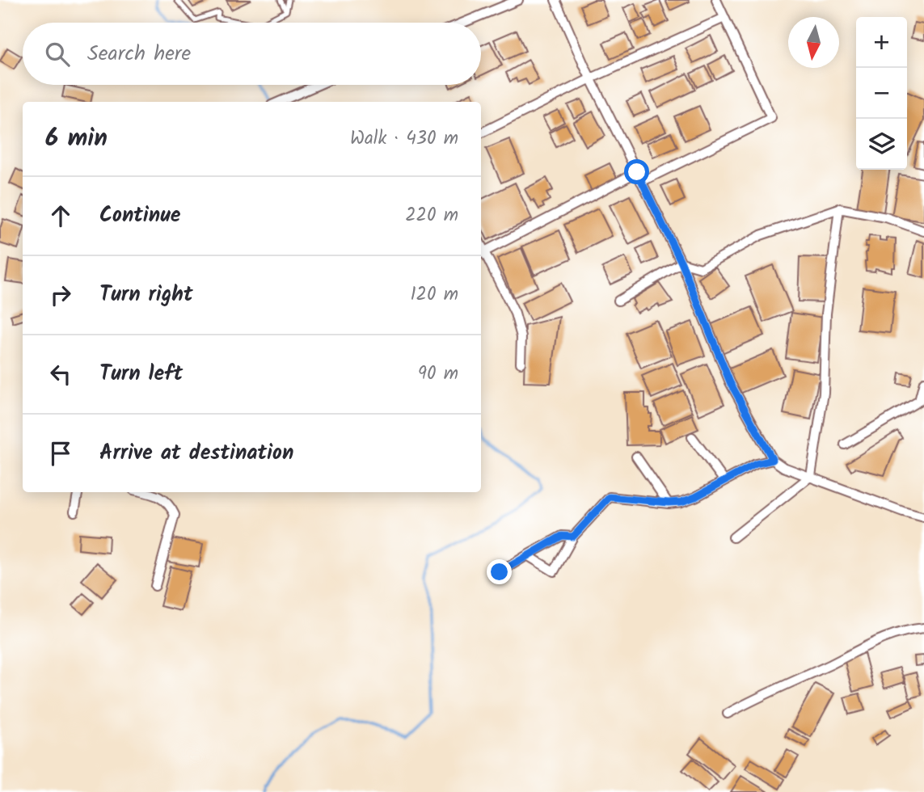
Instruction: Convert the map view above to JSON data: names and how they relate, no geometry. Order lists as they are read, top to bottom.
{
  "north": "bottom",
  "page": {
    "map_buttons": ["+", "−"],
    "search": "Search here",
    "heading": ["6 min", "Walk · 430 m"],
    "list": [
      ["Continue", "220 m"],
      ["Turn right", "120 m"],
      ["Turn left", "90 m"],
      "Arrive at destination"
    ]
  }
}
